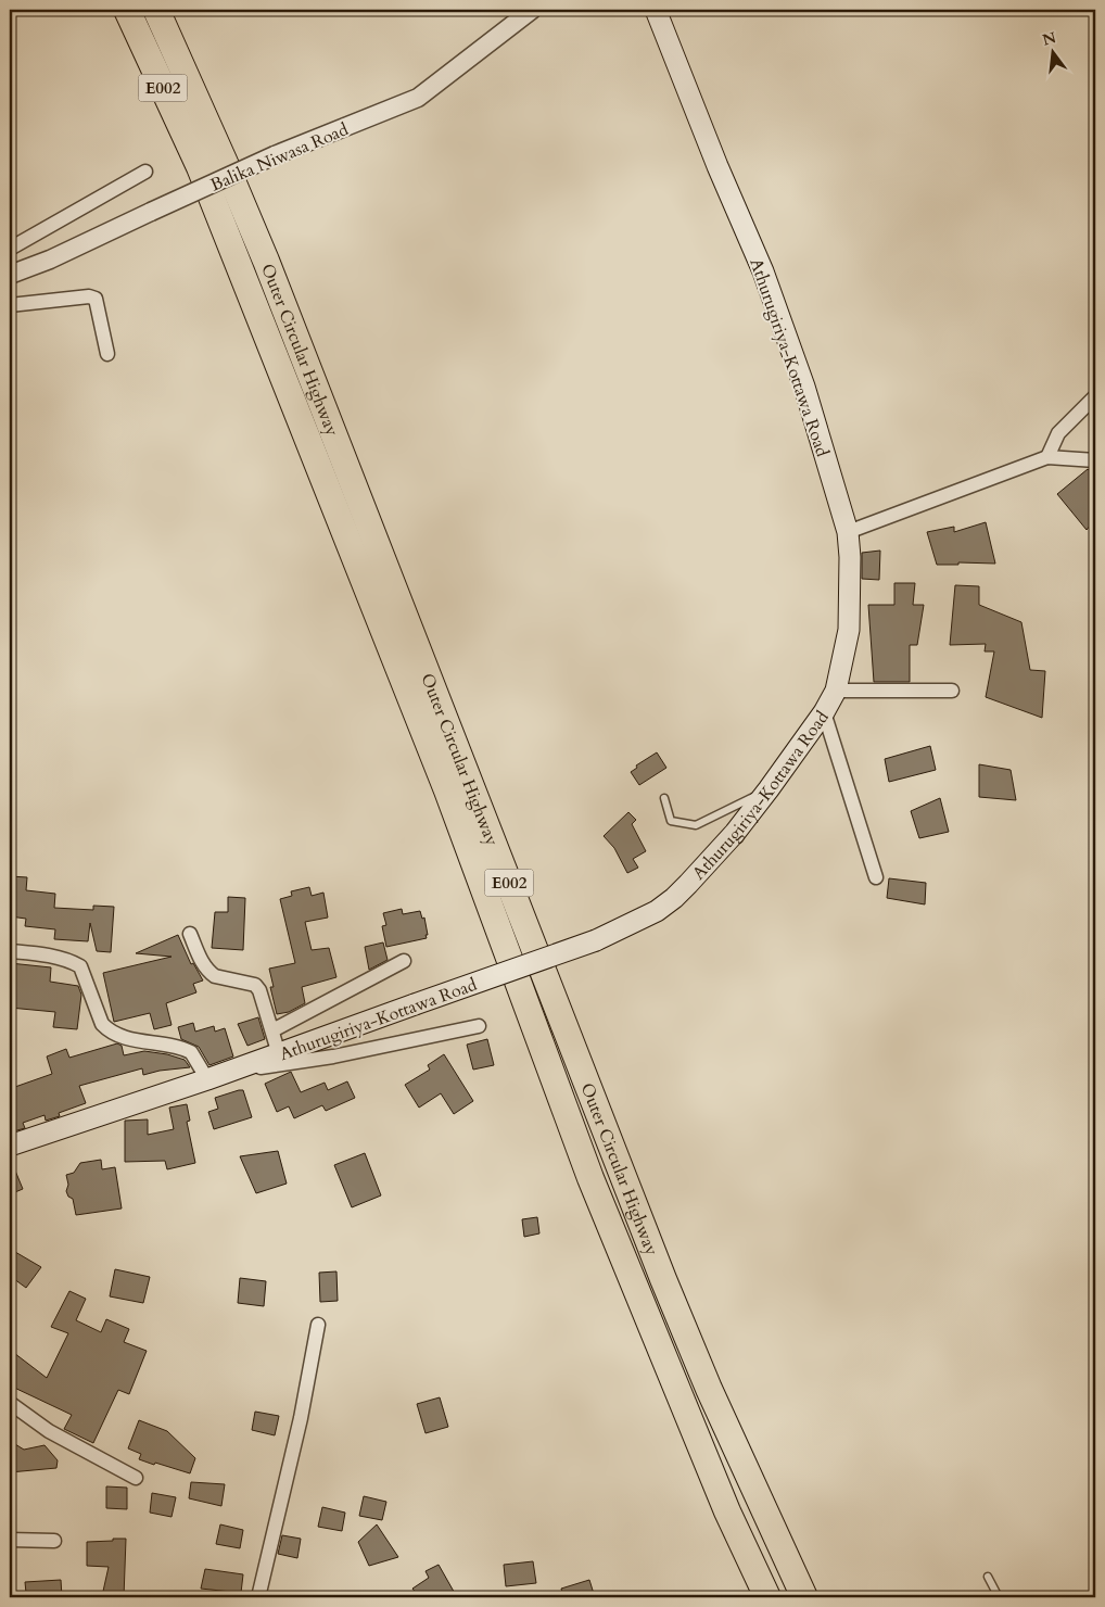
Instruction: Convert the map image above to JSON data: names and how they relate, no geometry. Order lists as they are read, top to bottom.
{
  "streets": {
    "highway": ["E002", "Outer Circular Highway"],
    "main road": ["Athurugiriya-Kottawa Road"],
    "street": ["Balika Niwasa Road"]
  },
  "north": "top"
}
